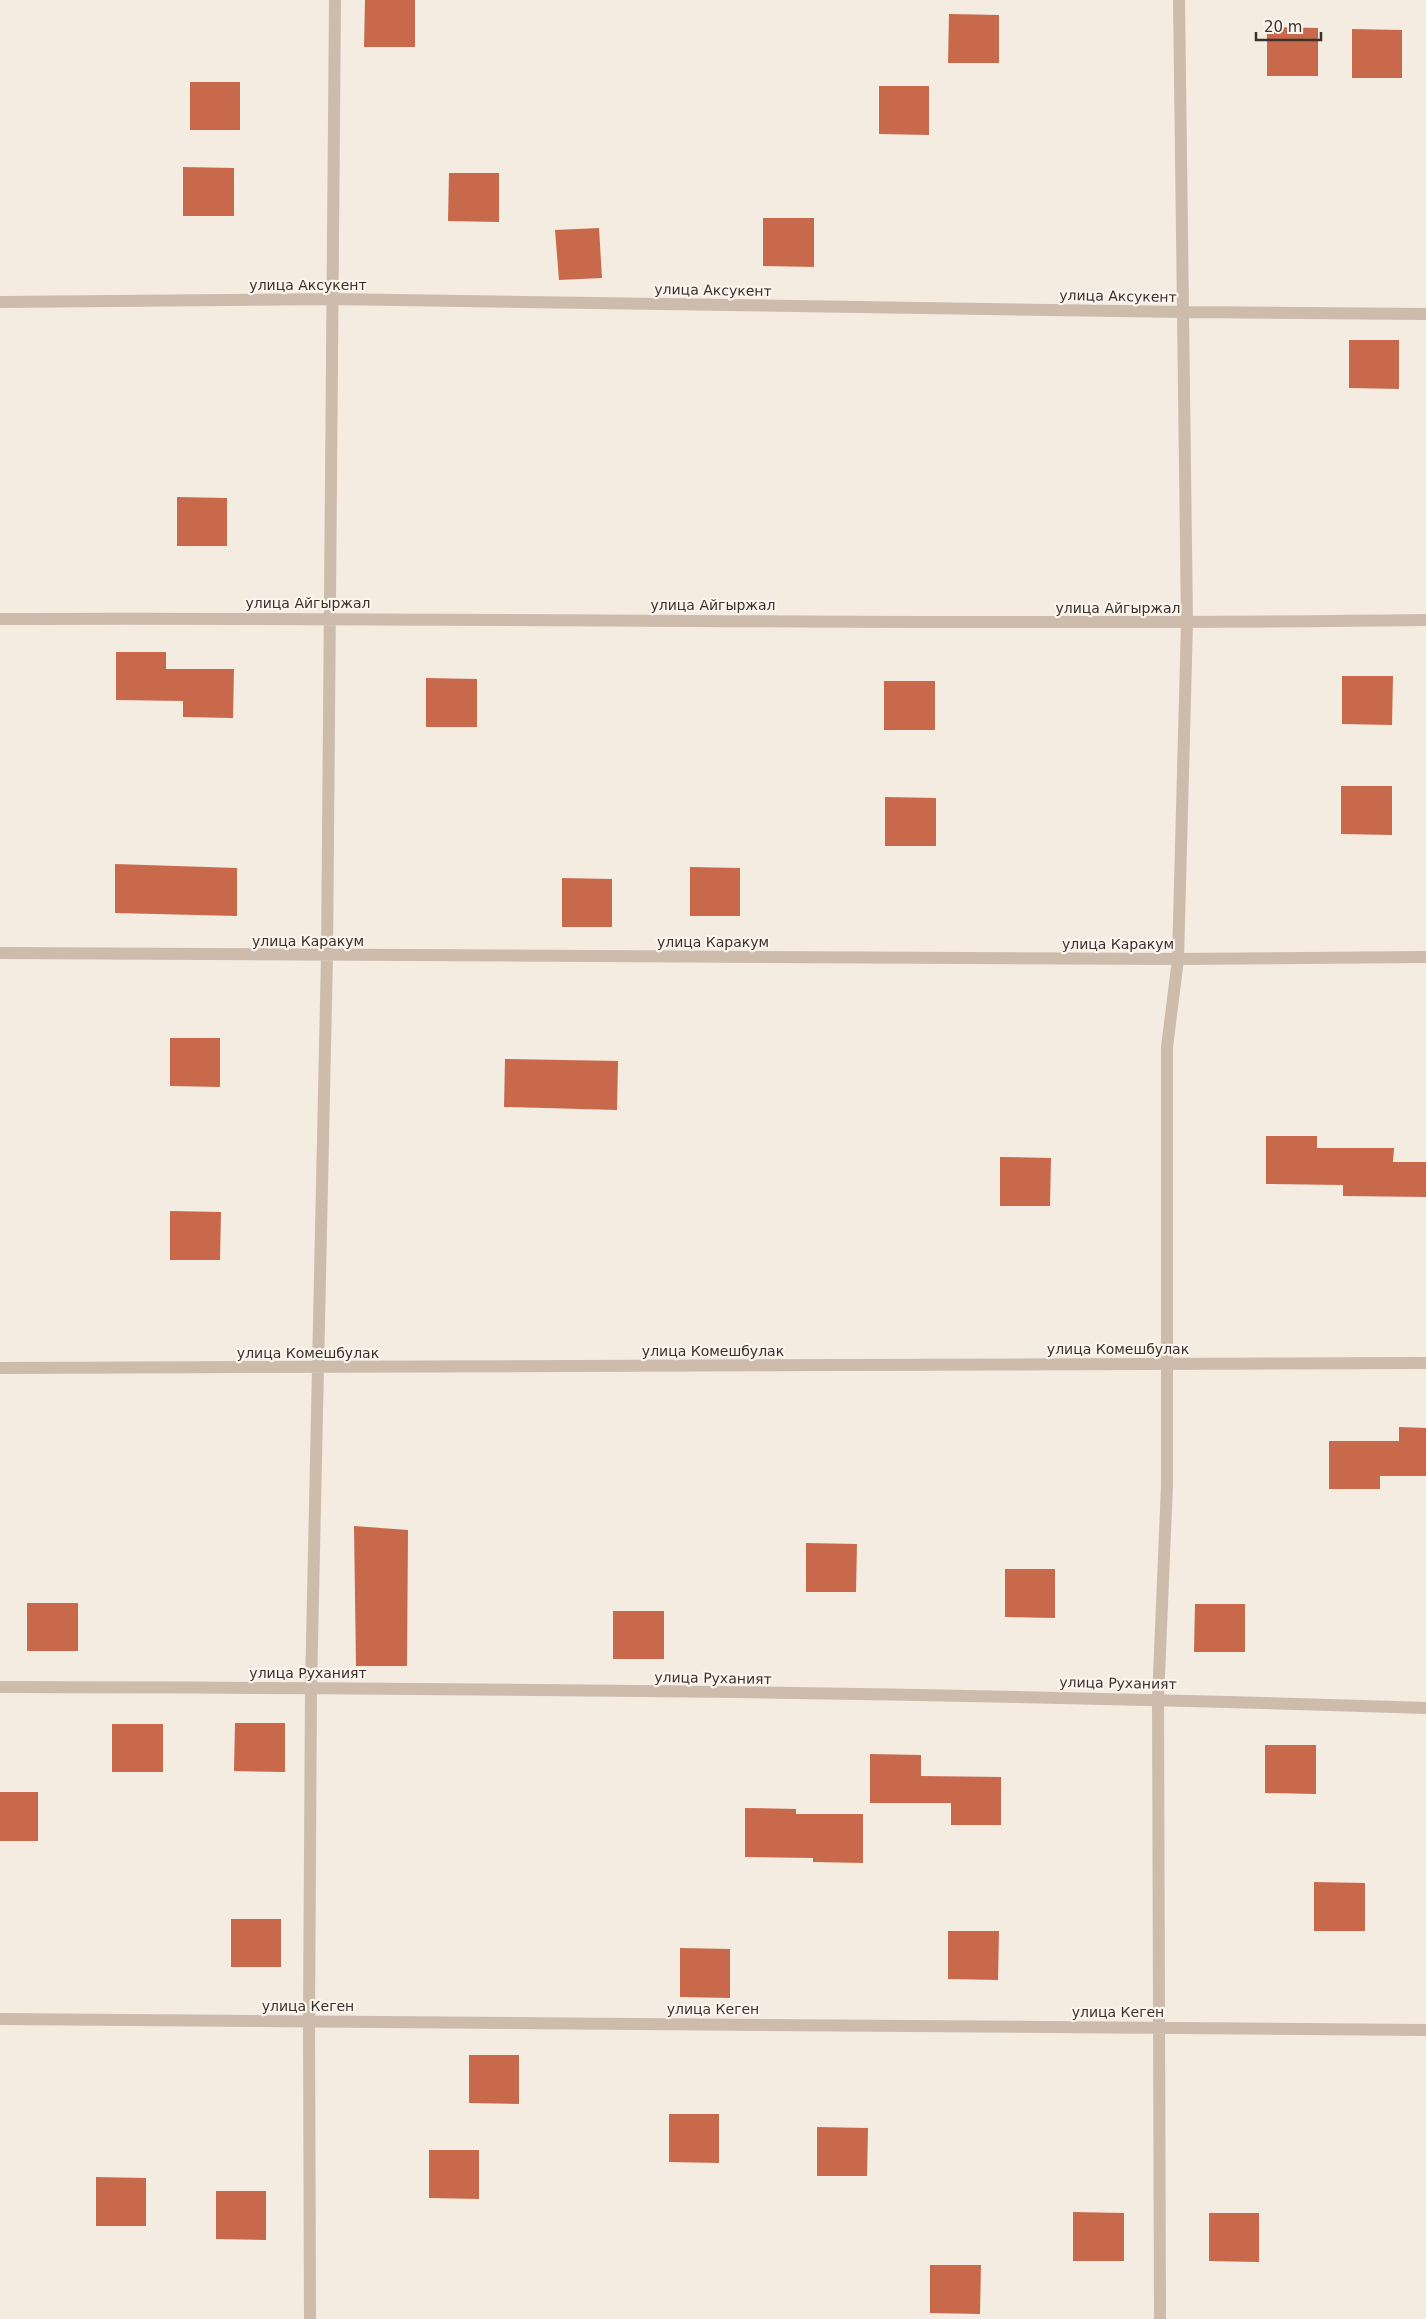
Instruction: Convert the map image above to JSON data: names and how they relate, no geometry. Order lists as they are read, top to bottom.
{
  "streets": {
    "street": [
      "улица Аксукент",
      "улица Айгыржал",
      "улица Каракум",
      "улица Комешбулак",
      "улица Руханият",
      "улица Кеген"
    ]
  },
  "scale_bar": "20 m"
}
